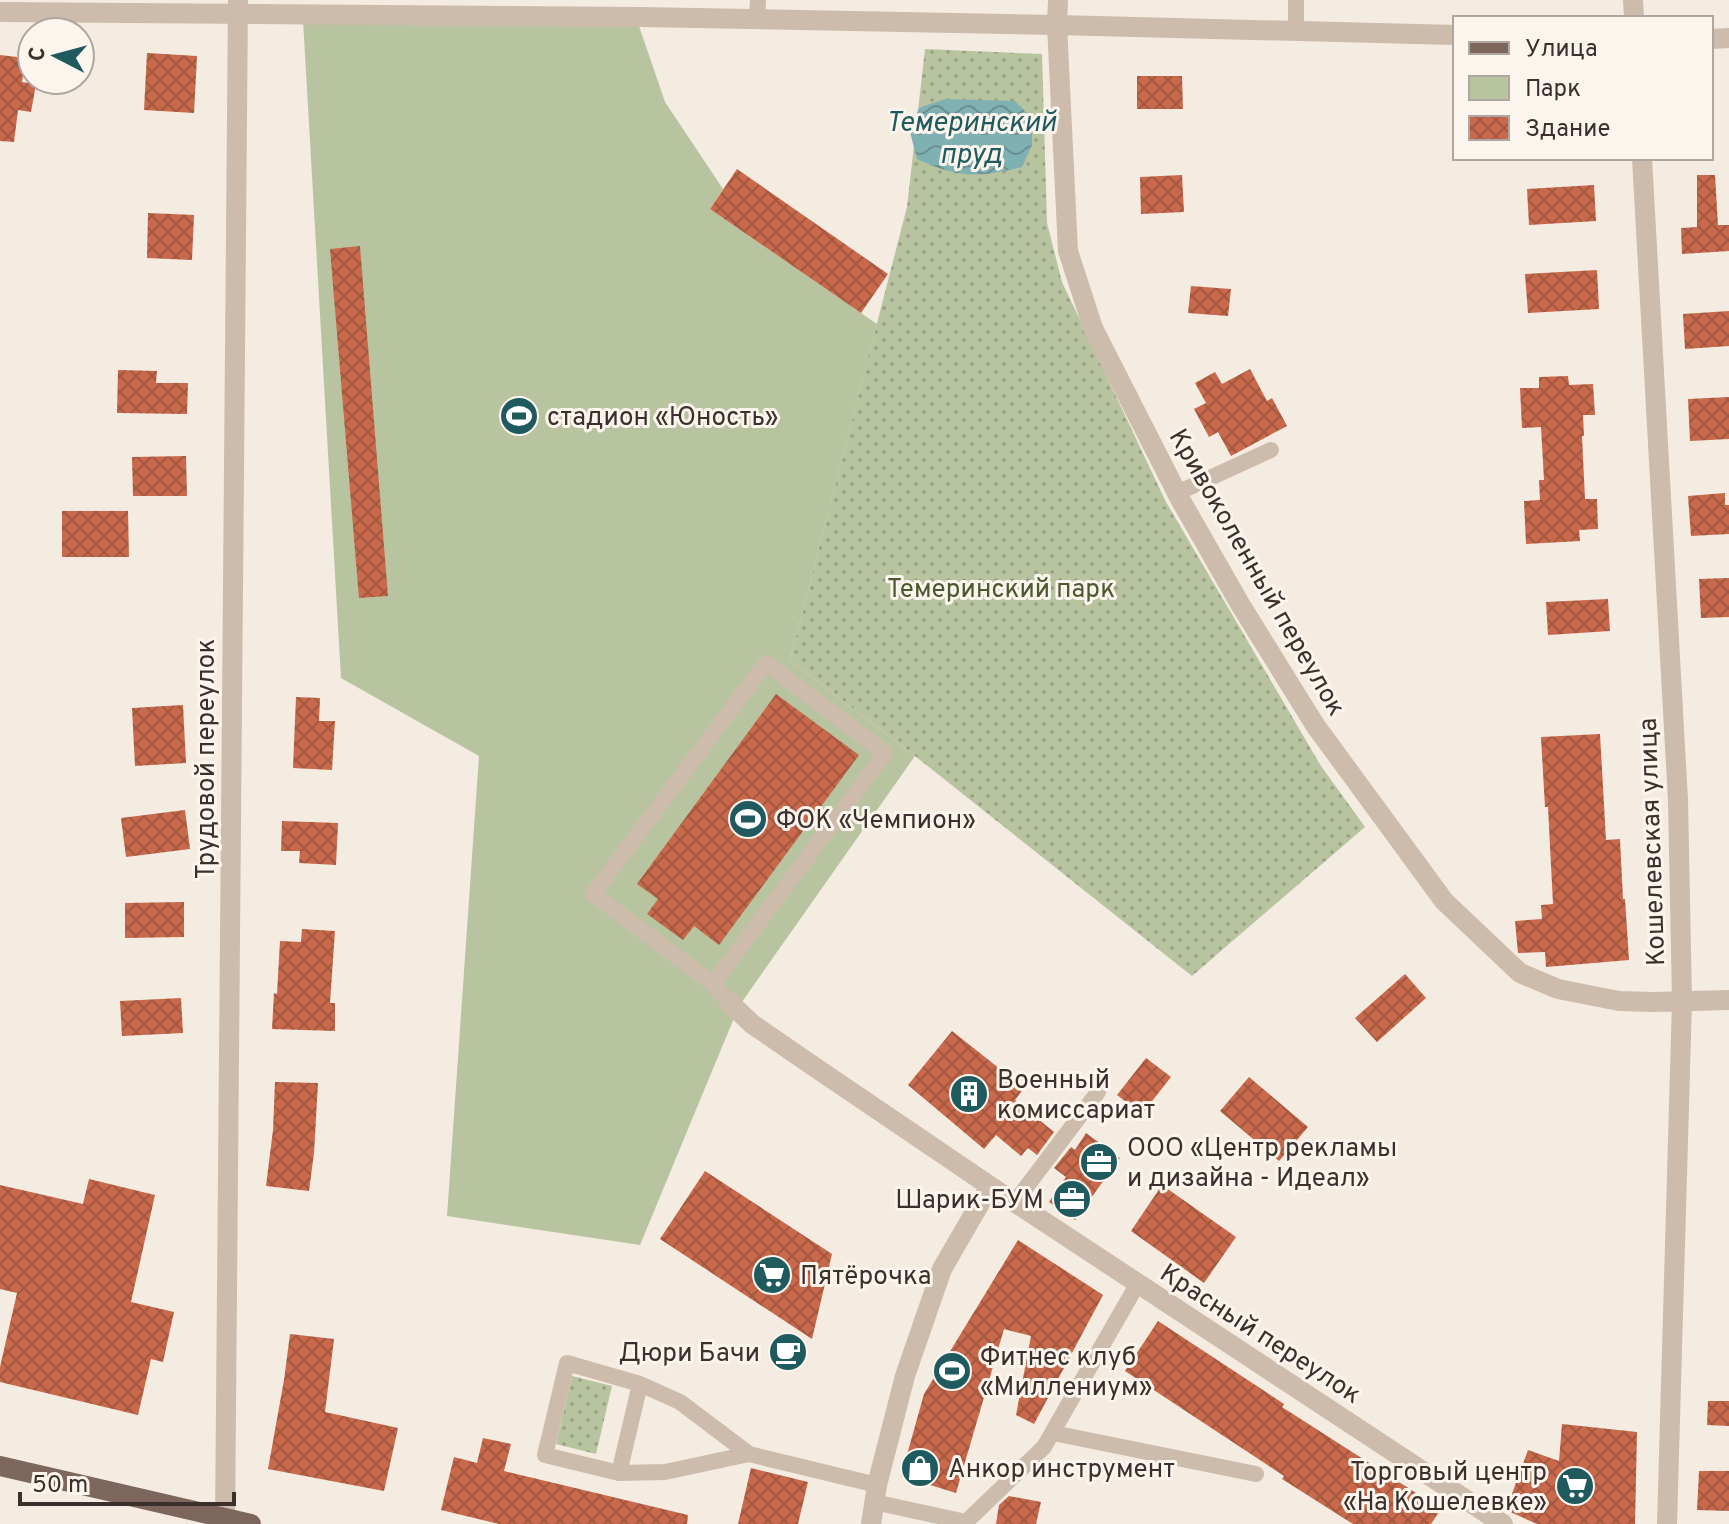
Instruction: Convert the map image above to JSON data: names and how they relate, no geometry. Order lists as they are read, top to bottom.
{
  "streets": {
    "street": [
      "Кривоколенный переулок",
      "Трудовой переулок",
      "Кошелевская улица",
      "Красный переулок"
    ]
  },
  "crossings": [
    ["Кривоколенный переулок", "Кошелевская улица"]
  ],
  "water": ["Темеринский пруд"],
  "parks": ["Темеринский парк"],
  "places": {
    "sports": ["стадион «Юность»", "ФОК «Чемпион»", "Фитнес клуб «Миллениум»"],
    "building": ["Военный комиссариат"],
    "office": ["ООО «Центр рекламы и дизайна - Идеал»", "Шарик-БУМ"],
    "supermarket": ["Пятёрочка", "Торговый центр «На Кошелевке»"],
    "cafe": ["Дюри Бачи"],
    "shop": ["Анкор инструмент"]
  },
  "legend": ["Улица", "Парк", "Здание"],
  "scale_bar": "50 m",
  "north": "left"
}
